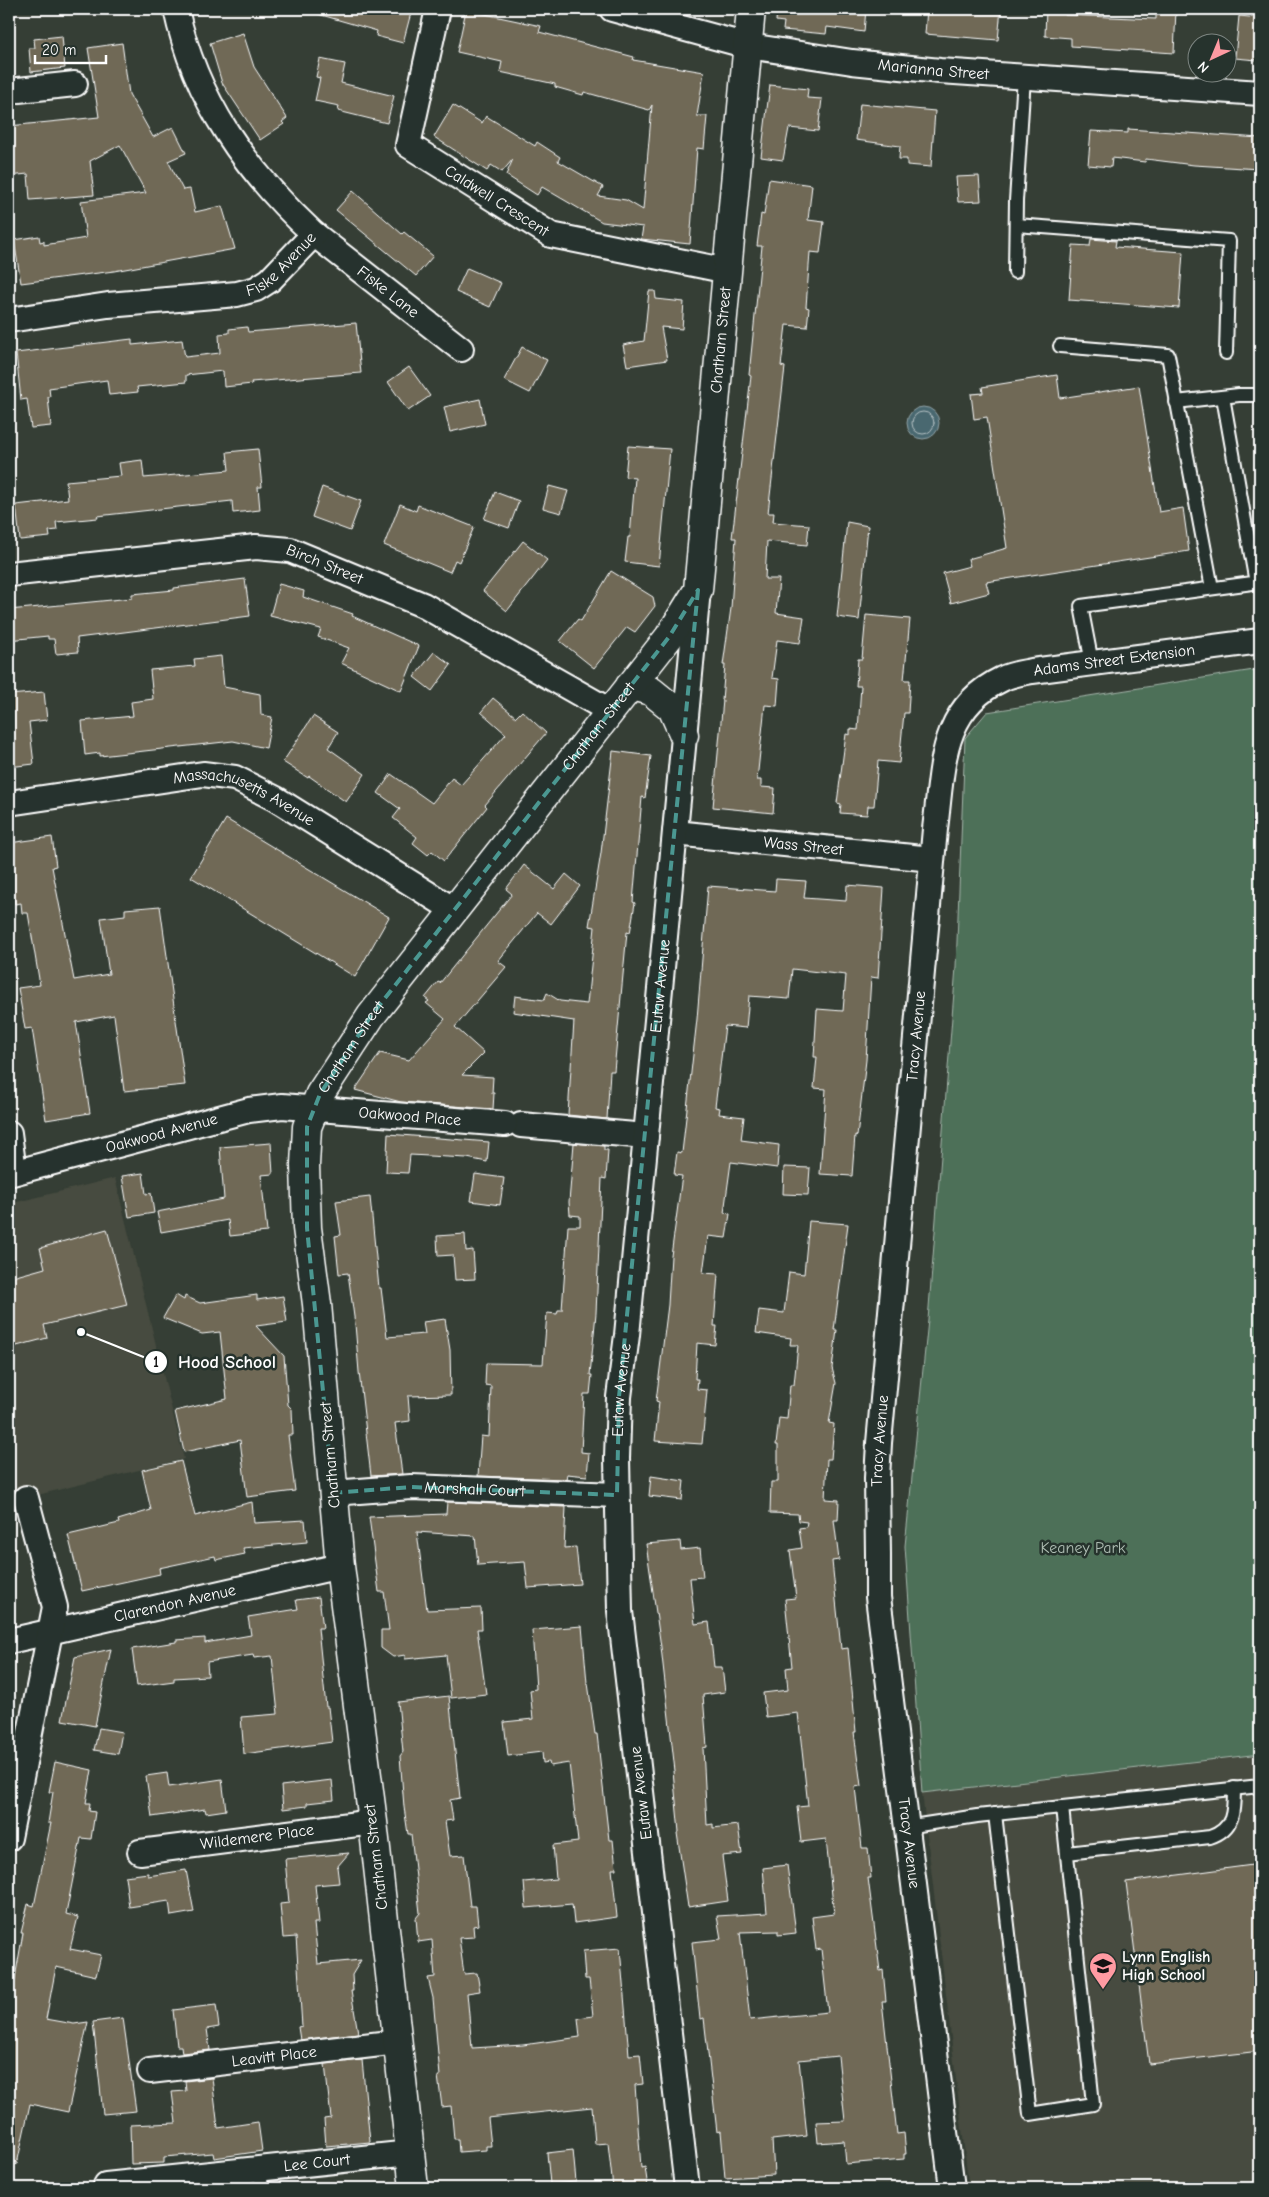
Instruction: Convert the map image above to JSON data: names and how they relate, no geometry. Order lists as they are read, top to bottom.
{
  "streets": {
    "main road": ["Chatham Street"],
    "street": [
      "Marianna Street",
      "Caldwell Crescent",
      "Fiske Avenue",
      "Fiske Lane",
      "Birch Street",
      "Adams Street Extension",
      "Massachusetts Avenue",
      "Wass Street",
      "Eutaw Avenue",
      "Tracy Avenue",
      "Oakwood Place",
      "Oakwood Avenue",
      "Marshall Court",
      "Clarendon Avenue",
      "Wildemere Place",
      "Leavitt Place",
      "Lee Court"
    ]
  },
  "crossings": [
    ["Marianna Street", "Chatham Street"],
    ["Caldwell Crescent", "Chatham Street"],
    ["Fiske Avenue", "Fiske Lane"],
    ["Chatham Street", "Birch Street"],
    ["Chatham Street", "Massachusetts Avenue"],
    ["Chatham Street", "Eutaw Avenue"],
    ["Chatham Street", "Oakwood Place"],
    ["Chatham Street", "Oakwood Avenue"],
    ["Chatham Street", "Marshall Court"],
    ["Chatham Street", "Clarendon Avenue"],
    ["Chatham Street", "Wildemere Place"],
    ["Chatham Street", "Leavitt Place"],
    ["Chatham Street", "Lee Court"],
    ["Adams Street Extension", "Tracy Avenue"],
    ["Wass Street", "Eutaw Avenue"],
    ["Wass Street", "Tracy Avenue"],
    ["Eutaw Avenue", "Oakwood Place"],
    ["Eutaw Avenue", "Marshall Court"],
    ["Oakwood Place", "Oakwood Avenue"]
  ],
  "parks": ["Keaney Park"],
  "places": {
    "other": ["Hood School"],
    "school or university": ["Lynn English High School"]
  },
  "scale_bar": "20 m",
  "north": "bottom left"
}
